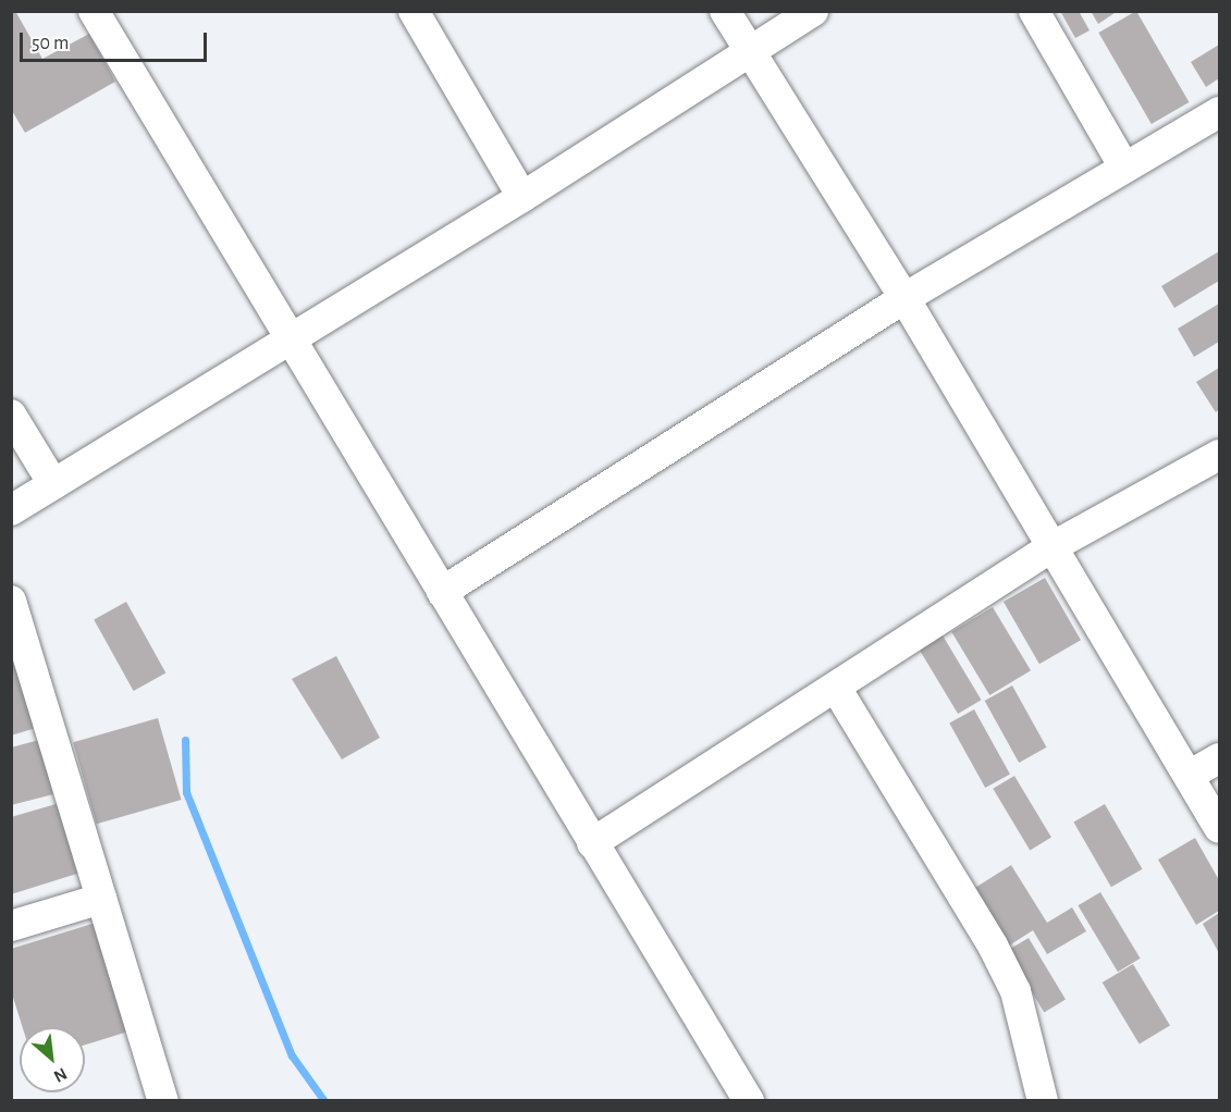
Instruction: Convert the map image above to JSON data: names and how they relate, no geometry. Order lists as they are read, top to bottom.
{
  "scale_bar": "50 m",
  "north": "bottom right"
}
